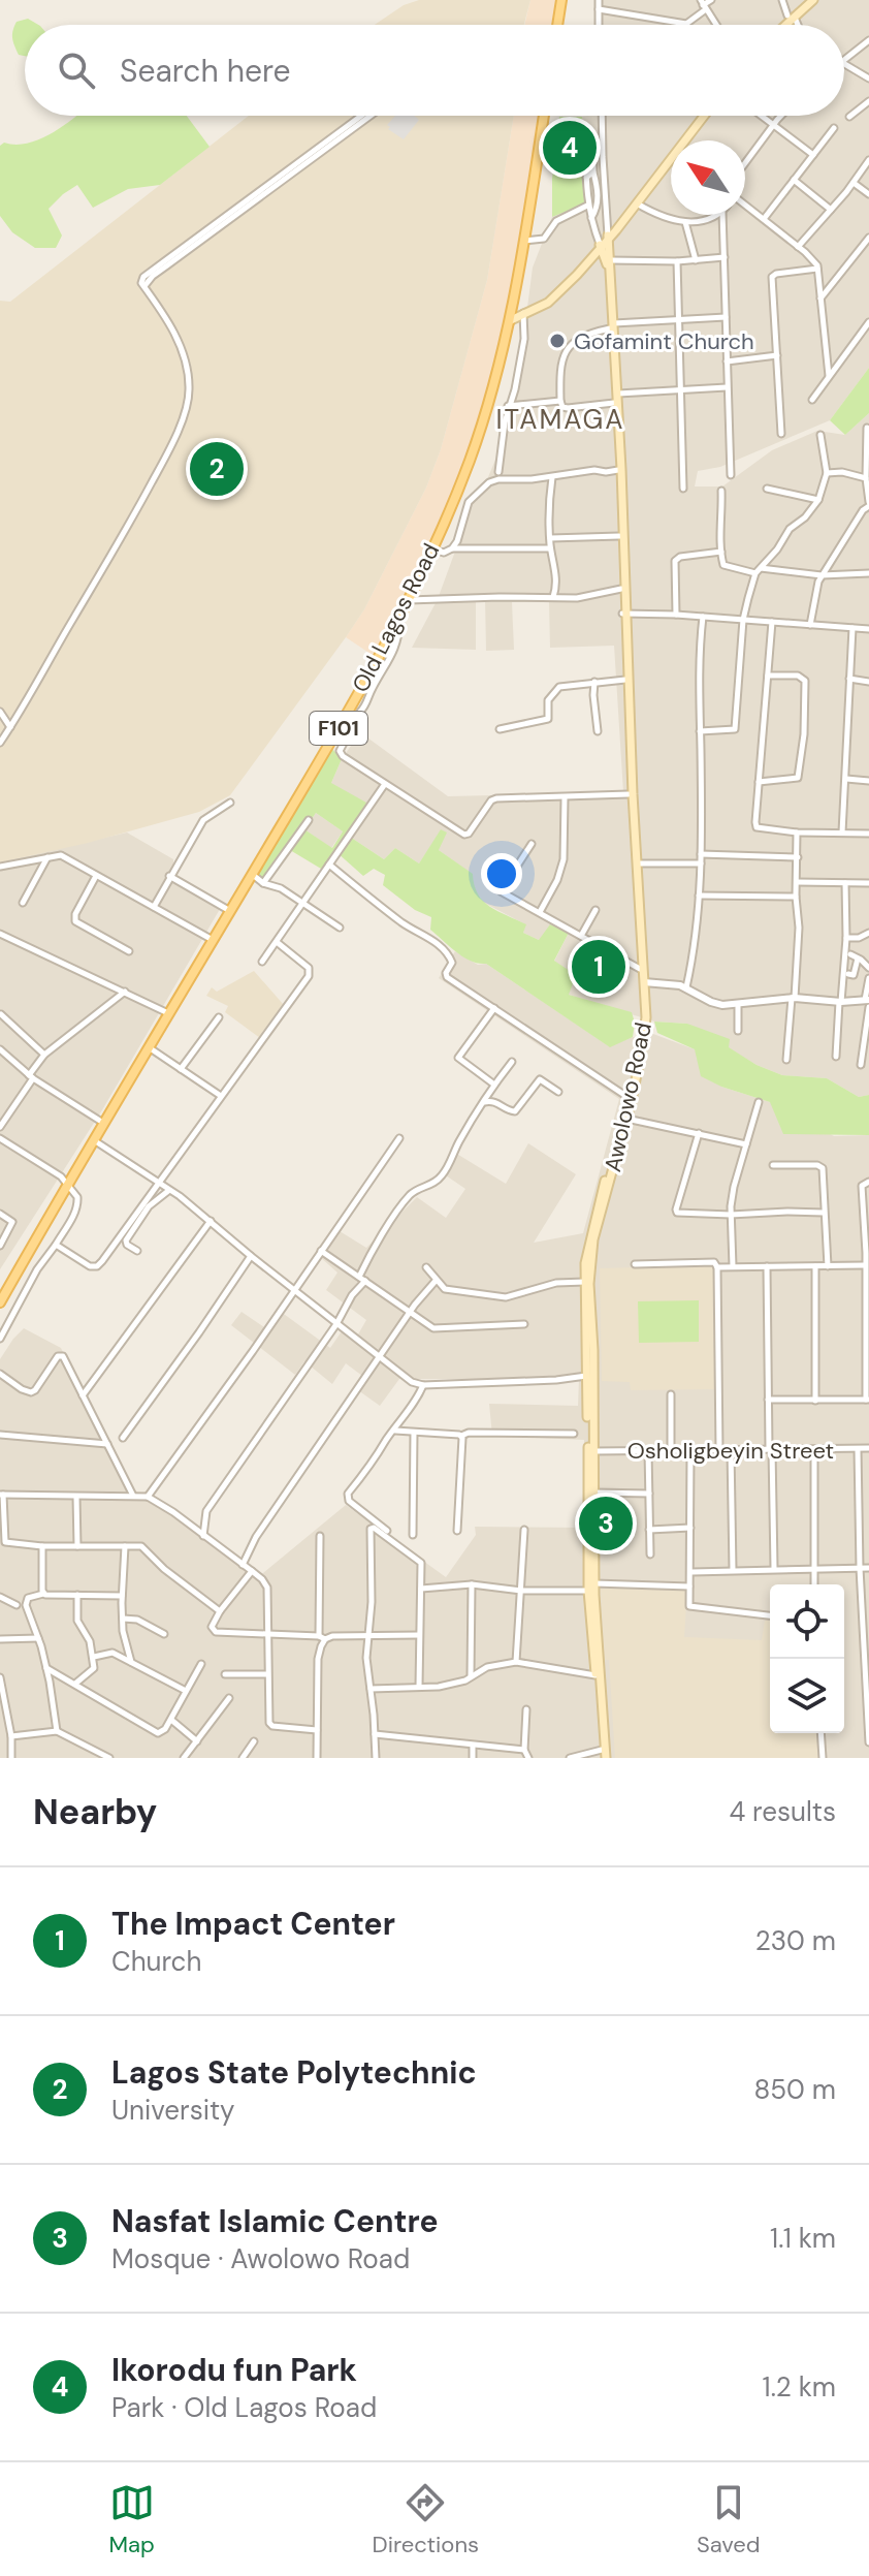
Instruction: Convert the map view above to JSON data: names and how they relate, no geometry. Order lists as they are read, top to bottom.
{
  "streets": {
    "main road": ["Old Lagos Road", "F101", "Awolowo Road"],
    "street": ["Osholigbeyin Street"]
  },
  "crossings": [
    ["Awolowo Road", "Osholigbeyin Street"]
  ],
  "districts": ["ITAMAGA"],
  "places": ["Gofamint Church"],
  "north": "top left",
  "page": {
    "search": "Search here",
    "pins": [
      "4",
      "2",
      "1",
      "3"
    ],
    "heading": ["Nearby", "4 results"],
    "list": [
      {
        "mark": "1",
        "name": "The Impact Center",
        "note": "Church",
        "value": "230 m"
      },
      {
        "mark": "2",
        "name": "Lagos State Polytechnic",
        "note": "University",
        "value": "850 m"
      },
      {
        "mark": "3",
        "name": "Nasfat Islamic Centre",
        "note": "Mosque · Awolowo Road",
        "value": "1.1 km"
      },
      {
        "mark": "4",
        "name": "Ikorodu fun Park",
        "note": "Park · Old Lagos Road",
        "value": "1.2 km"
      }
    ],
    "nav": ["Map", "Directions", "Saved"]
  }
}
